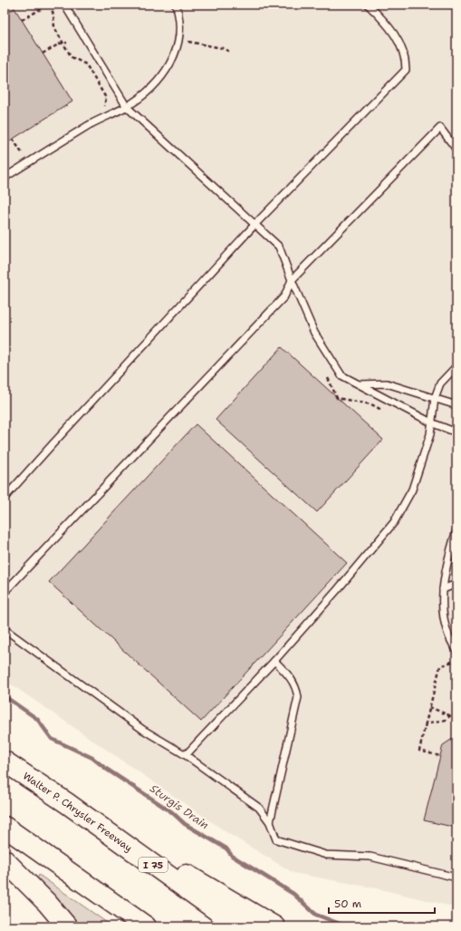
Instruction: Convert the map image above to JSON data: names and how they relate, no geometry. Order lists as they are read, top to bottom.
{
  "streets": {
    "highway": ["Walter P. Chrysler Freeway", "I 75"]
  },
  "water": ["Sturgis Drain"],
  "scale_bar": "50 m"
}
